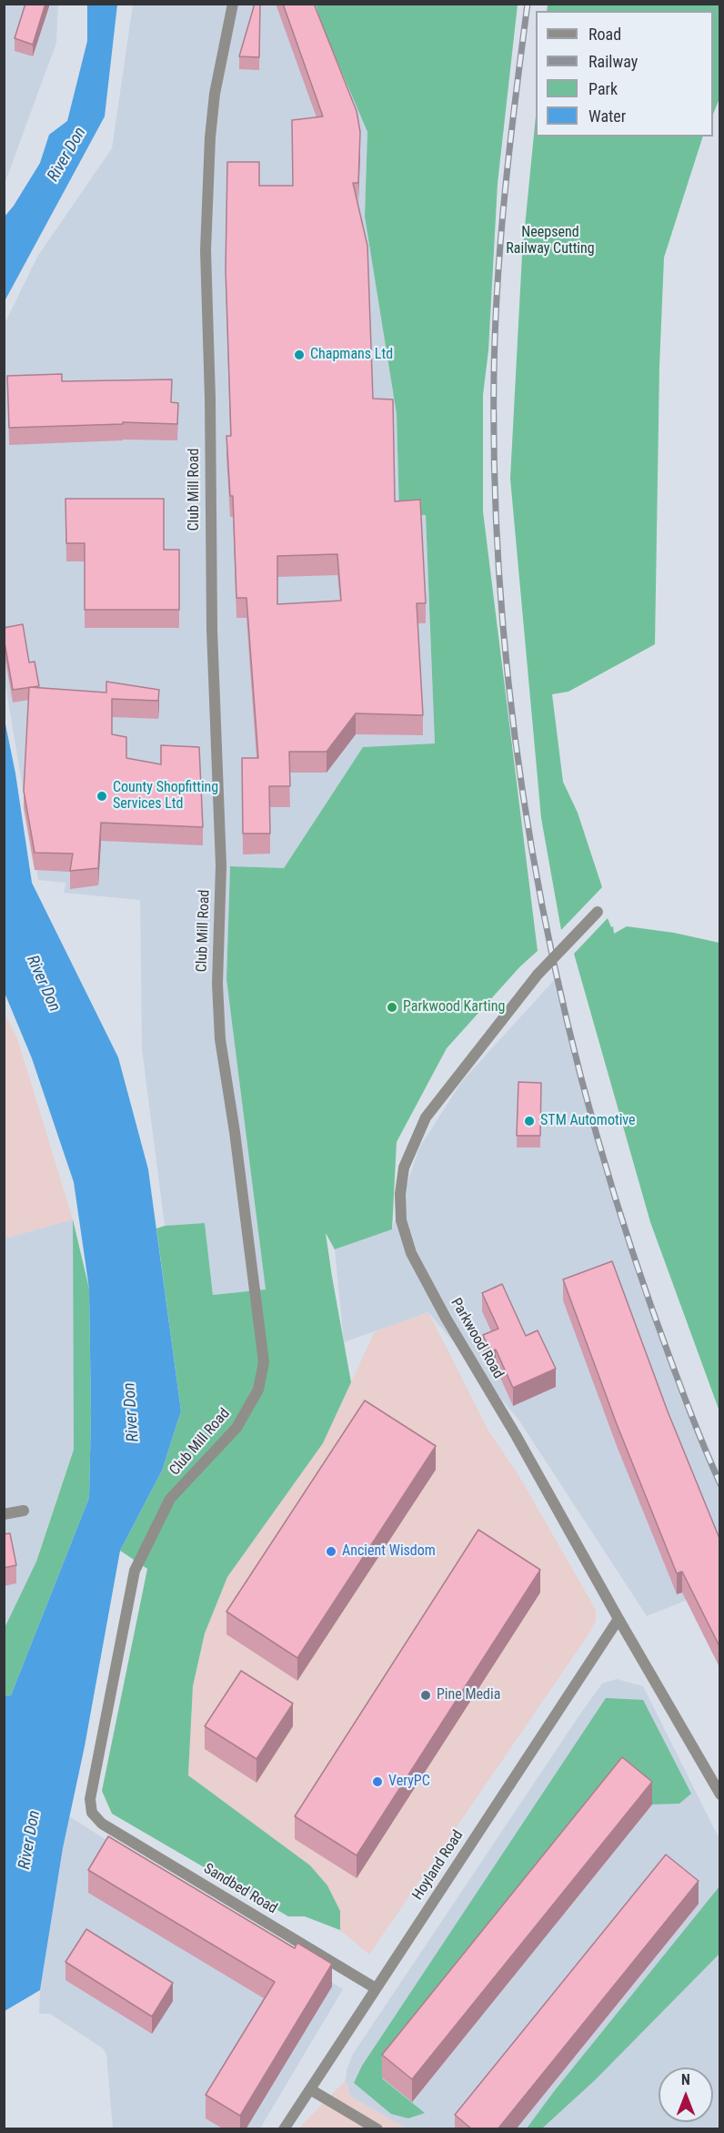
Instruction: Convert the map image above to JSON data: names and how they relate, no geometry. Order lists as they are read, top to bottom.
{
  "streets": {
    "street": [
      "Club Mill Road",
      "Parkwood Road",
      "Hoyland Road",
      "Sandbed Road"
    ]
  },
  "crossings": [
    ["Club Mill Road", "Sandbed Road"],
    ["Parkwood Road", "Hoyland Road"],
    ["Hoyland Road", "Sandbed Road"]
  ],
  "water": ["River Don"],
  "parks": ["Neepsend Railway Cutting"],
  "places": [
    "Chapmans Ltd",
    "County Shopfitting Services Ltd",
    "Parkwood Karting",
    "STM Automotive",
    "Ancient Wisdom",
    "Pine Media",
    "VeryPC"
  ],
  "legend": [
    "Road",
    "Railway",
    "Park",
    "Water"
  ],
  "north": "top"
}
